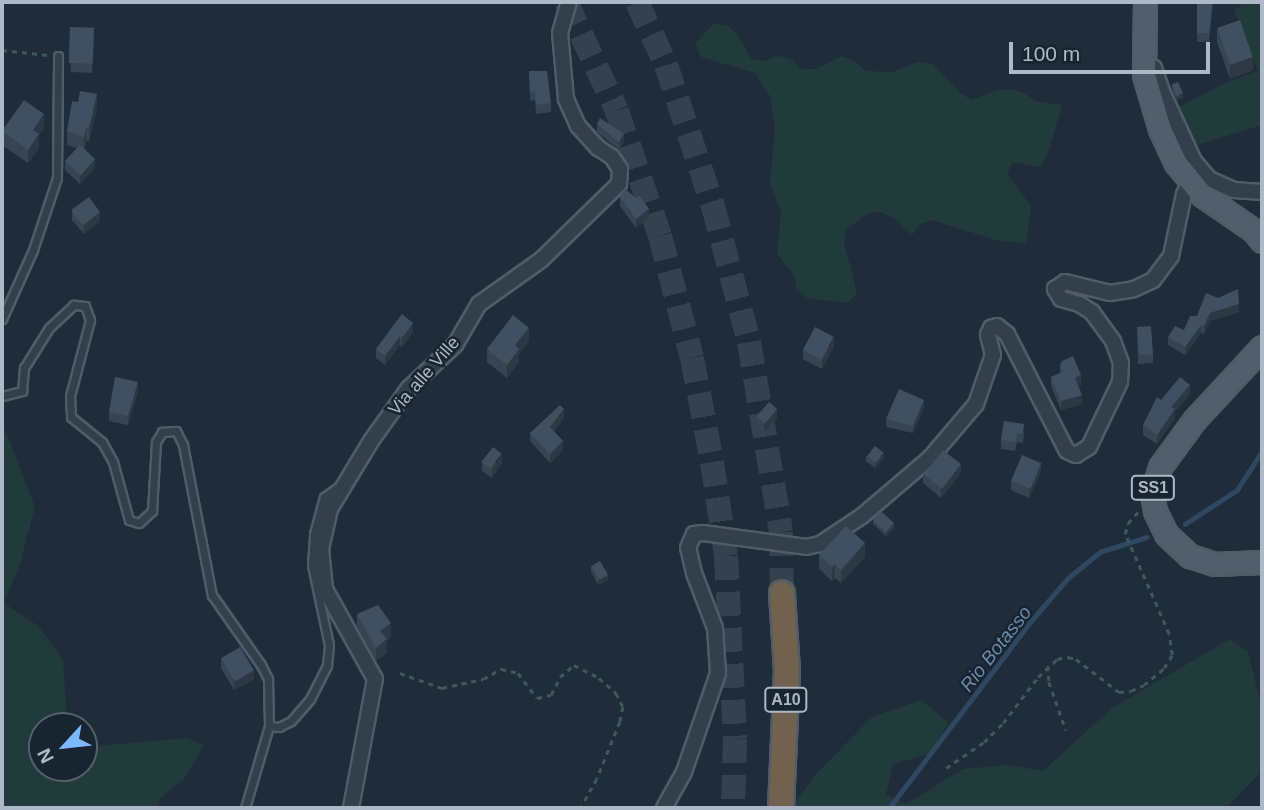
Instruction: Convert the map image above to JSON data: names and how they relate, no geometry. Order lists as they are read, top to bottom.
{
  "streets": {
    "highway": ["A10"],
    "main road": ["SS1"],
    "street": ["Via alle Ville"]
  },
  "water": ["Rio Botasso"],
  "scale_bar": "100 m",
  "north": "bottom left"
}
